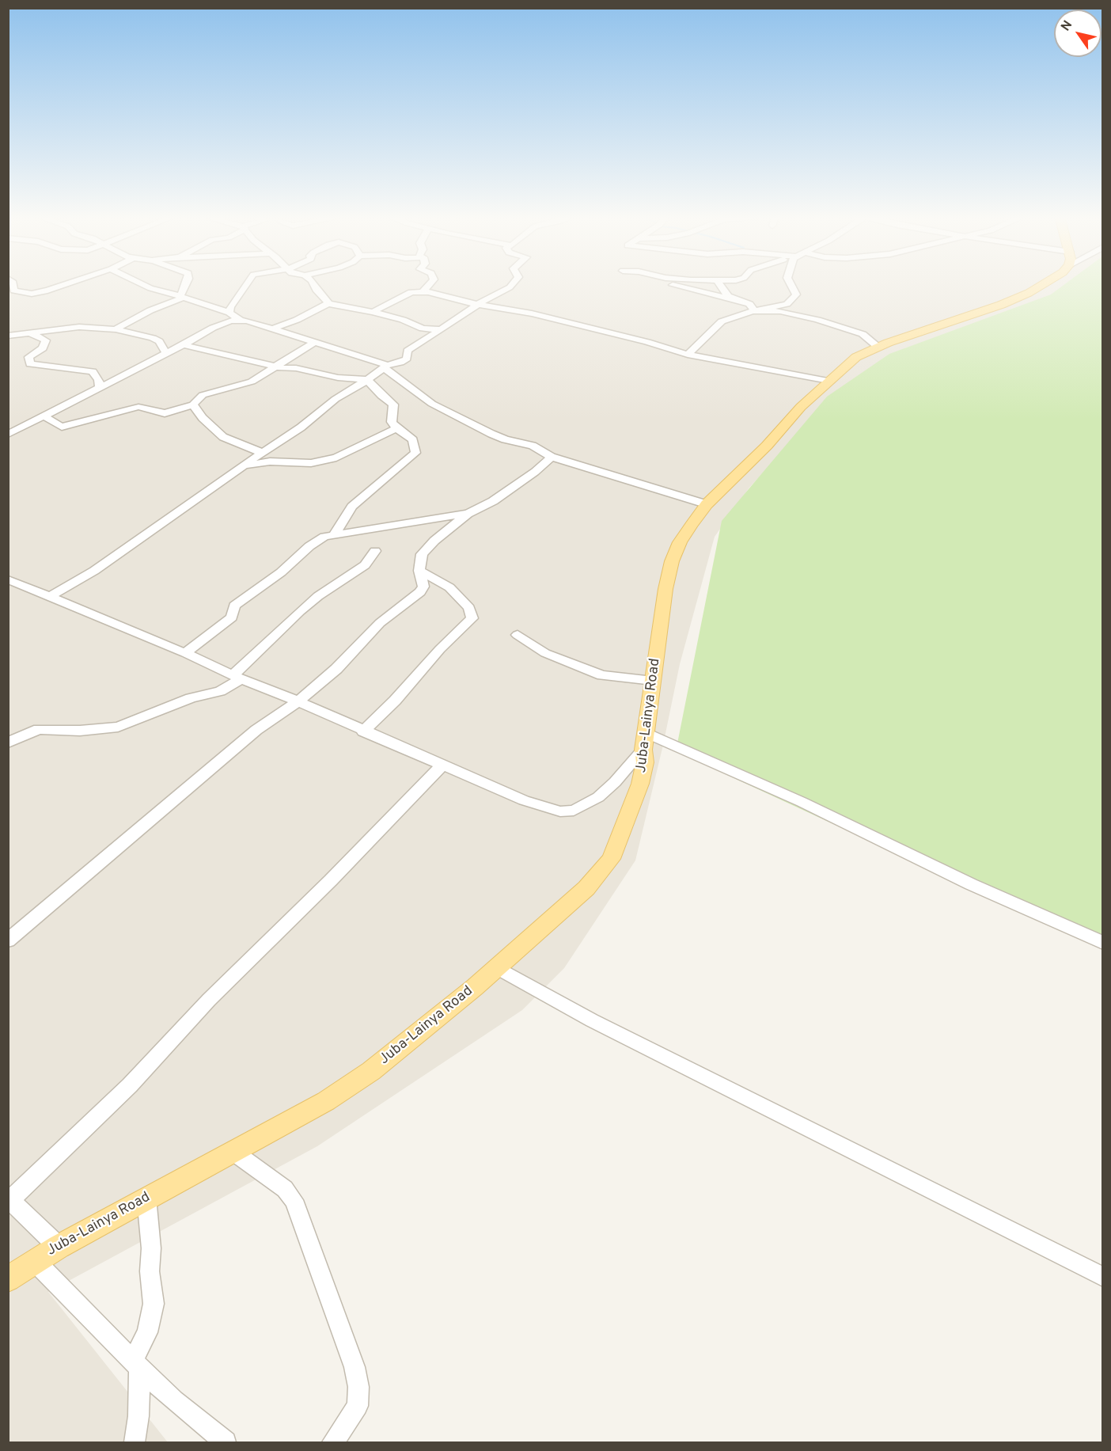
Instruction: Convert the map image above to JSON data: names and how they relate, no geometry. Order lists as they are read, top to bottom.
{
  "streets": {
    "main road": ["Juba-Lainya Road"]
  },
  "north": "top left"
}
